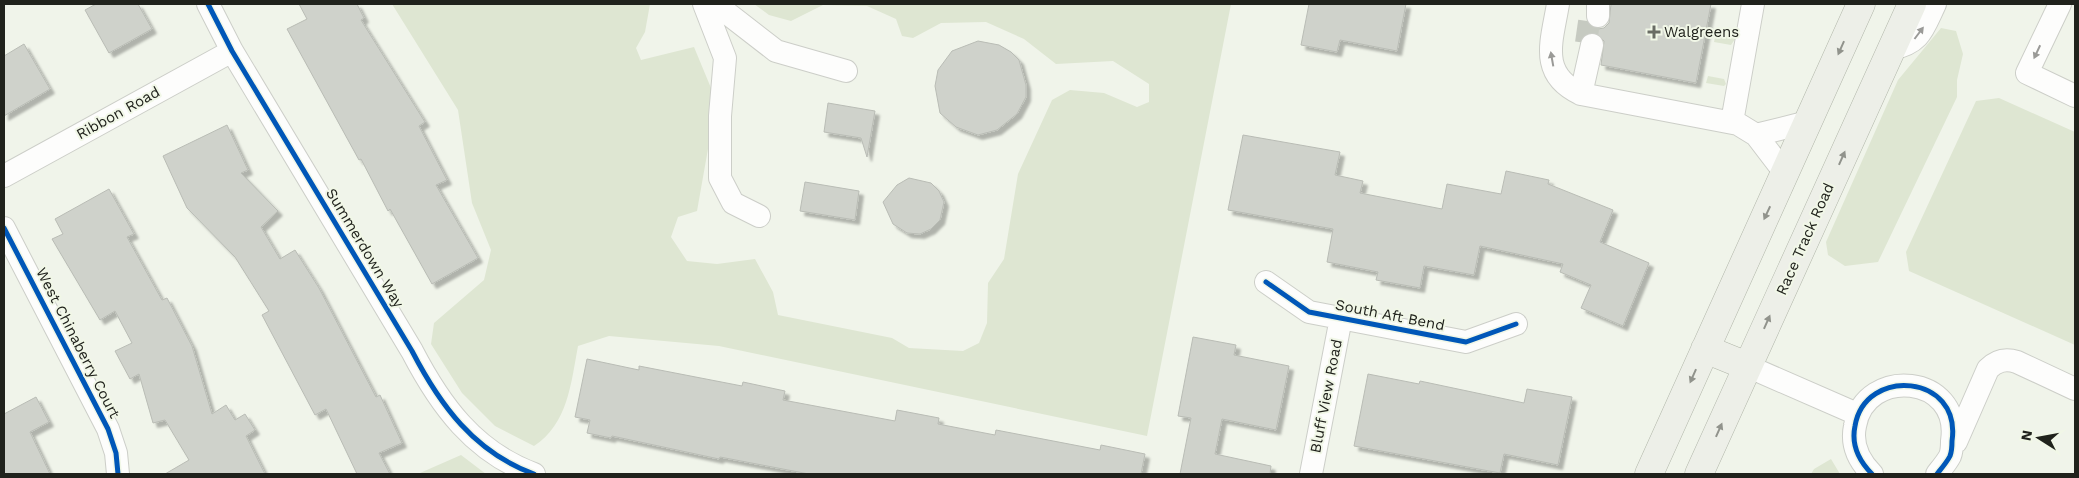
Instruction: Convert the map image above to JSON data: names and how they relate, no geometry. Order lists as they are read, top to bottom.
{
  "streets": {
    "main road": ["Race Track Road"],
    "street": [
      "Ribbon Road",
      "Summerdown Way",
      "South Aft Bend",
      "West Chinaberry Court",
      "Bluff View Road"
    ]
  },
  "crossings": [
    ["Ribbon Road", "Summerdown Way"],
    ["South Aft Bend", "Bluff View Road"]
  ],
  "places": {
    "health": ["Walgreens"]
  },
  "north": "left"
}
